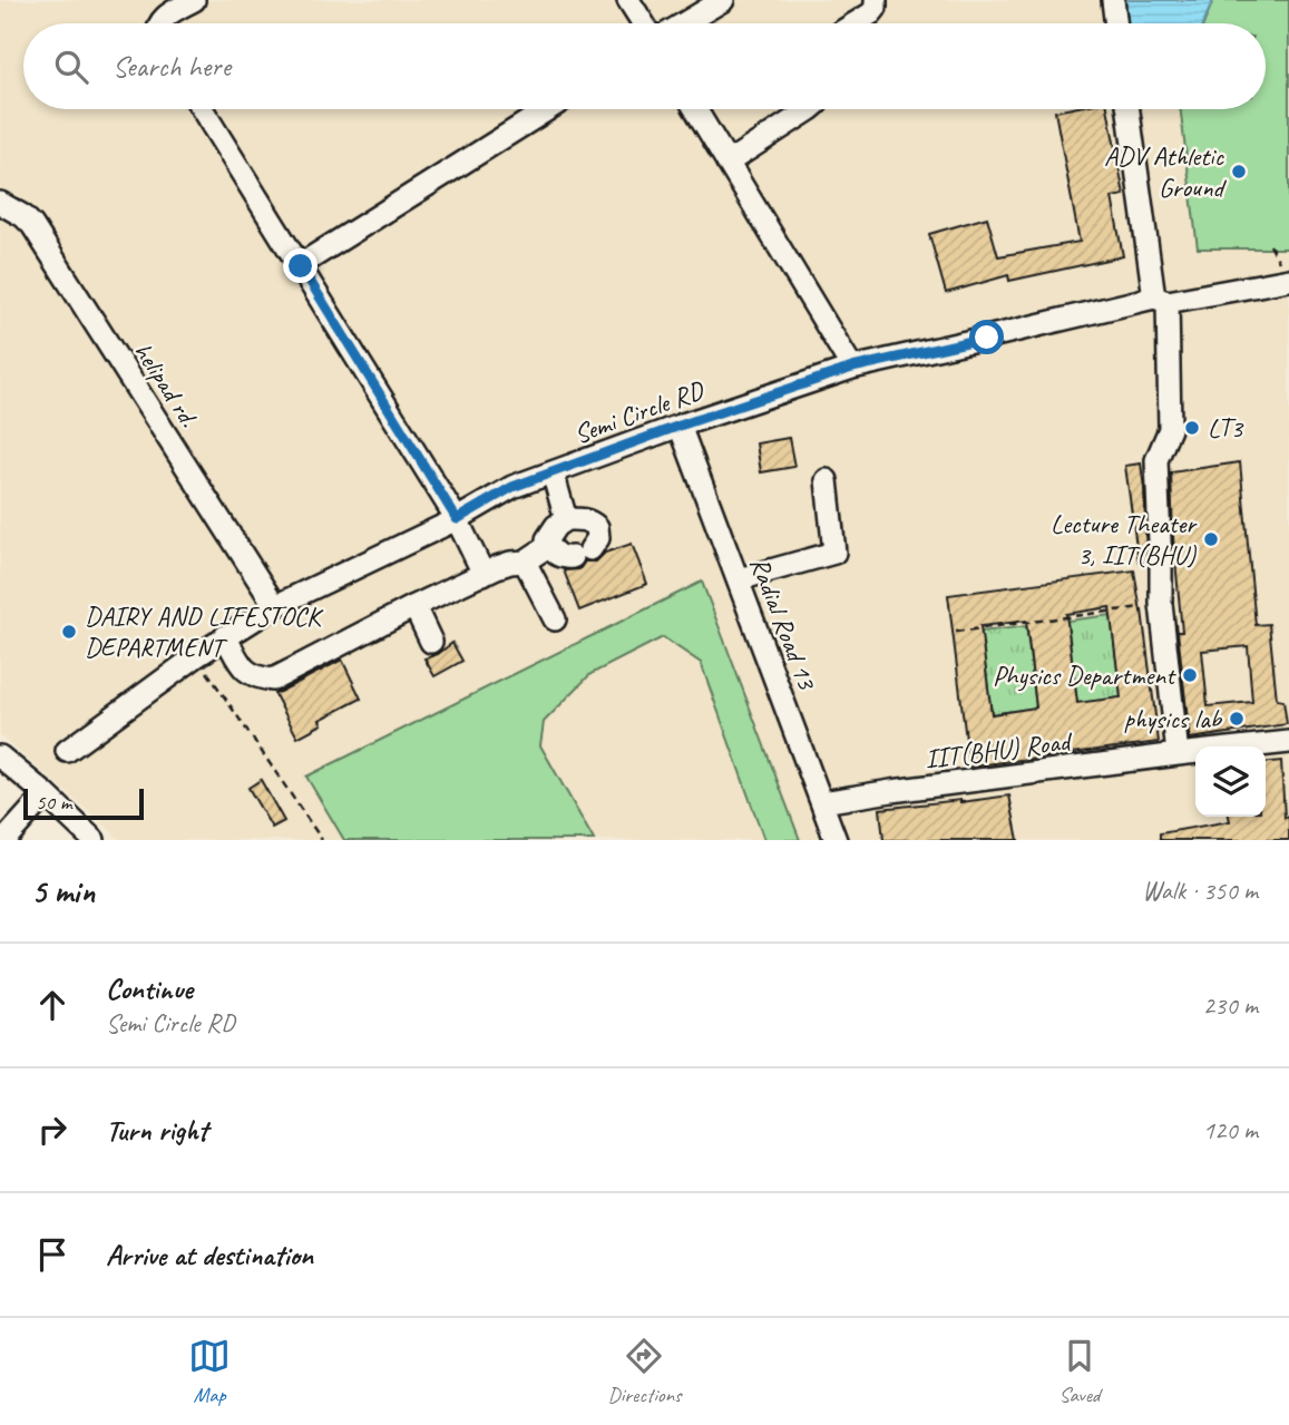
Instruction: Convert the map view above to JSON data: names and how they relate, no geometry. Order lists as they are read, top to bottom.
{
  "streets": {
    "lane": [
      "helipad rd.",
      "Semi Circle RD",
      "Radial Road 13",
      "IIT(BHU) Road"
    ]
  },
  "crossings": [
    ["helipad rd.", "Semi Circle RD"],
    ["Semi Circle RD", "Radial Road 13"],
    ["Radial Road 13", "IIT(BHU) Road"]
  ],
  "places": [
    "ADV Athletic Ground",
    "LT3",
    "Lecture Theater 3, IIT(BHU)",
    "DAIRY AND LIFESTOCK DEPARTMENT",
    "Physics Department",
    "physics lab"
  ],
  "scale_bar": "50 m",
  "page": {
    "search": "Search here",
    "scale": "50 m",
    "heading": ["5 min", "Walk · 350 m"],
    "list": [
      ["Continue", "Semi Circle RD", "230 m"],
      ["Turn right", "120 m"],
      "Arrive at destination"
    ],
    "nav": ["Map", "Directions", "Saved"]
  }
}
